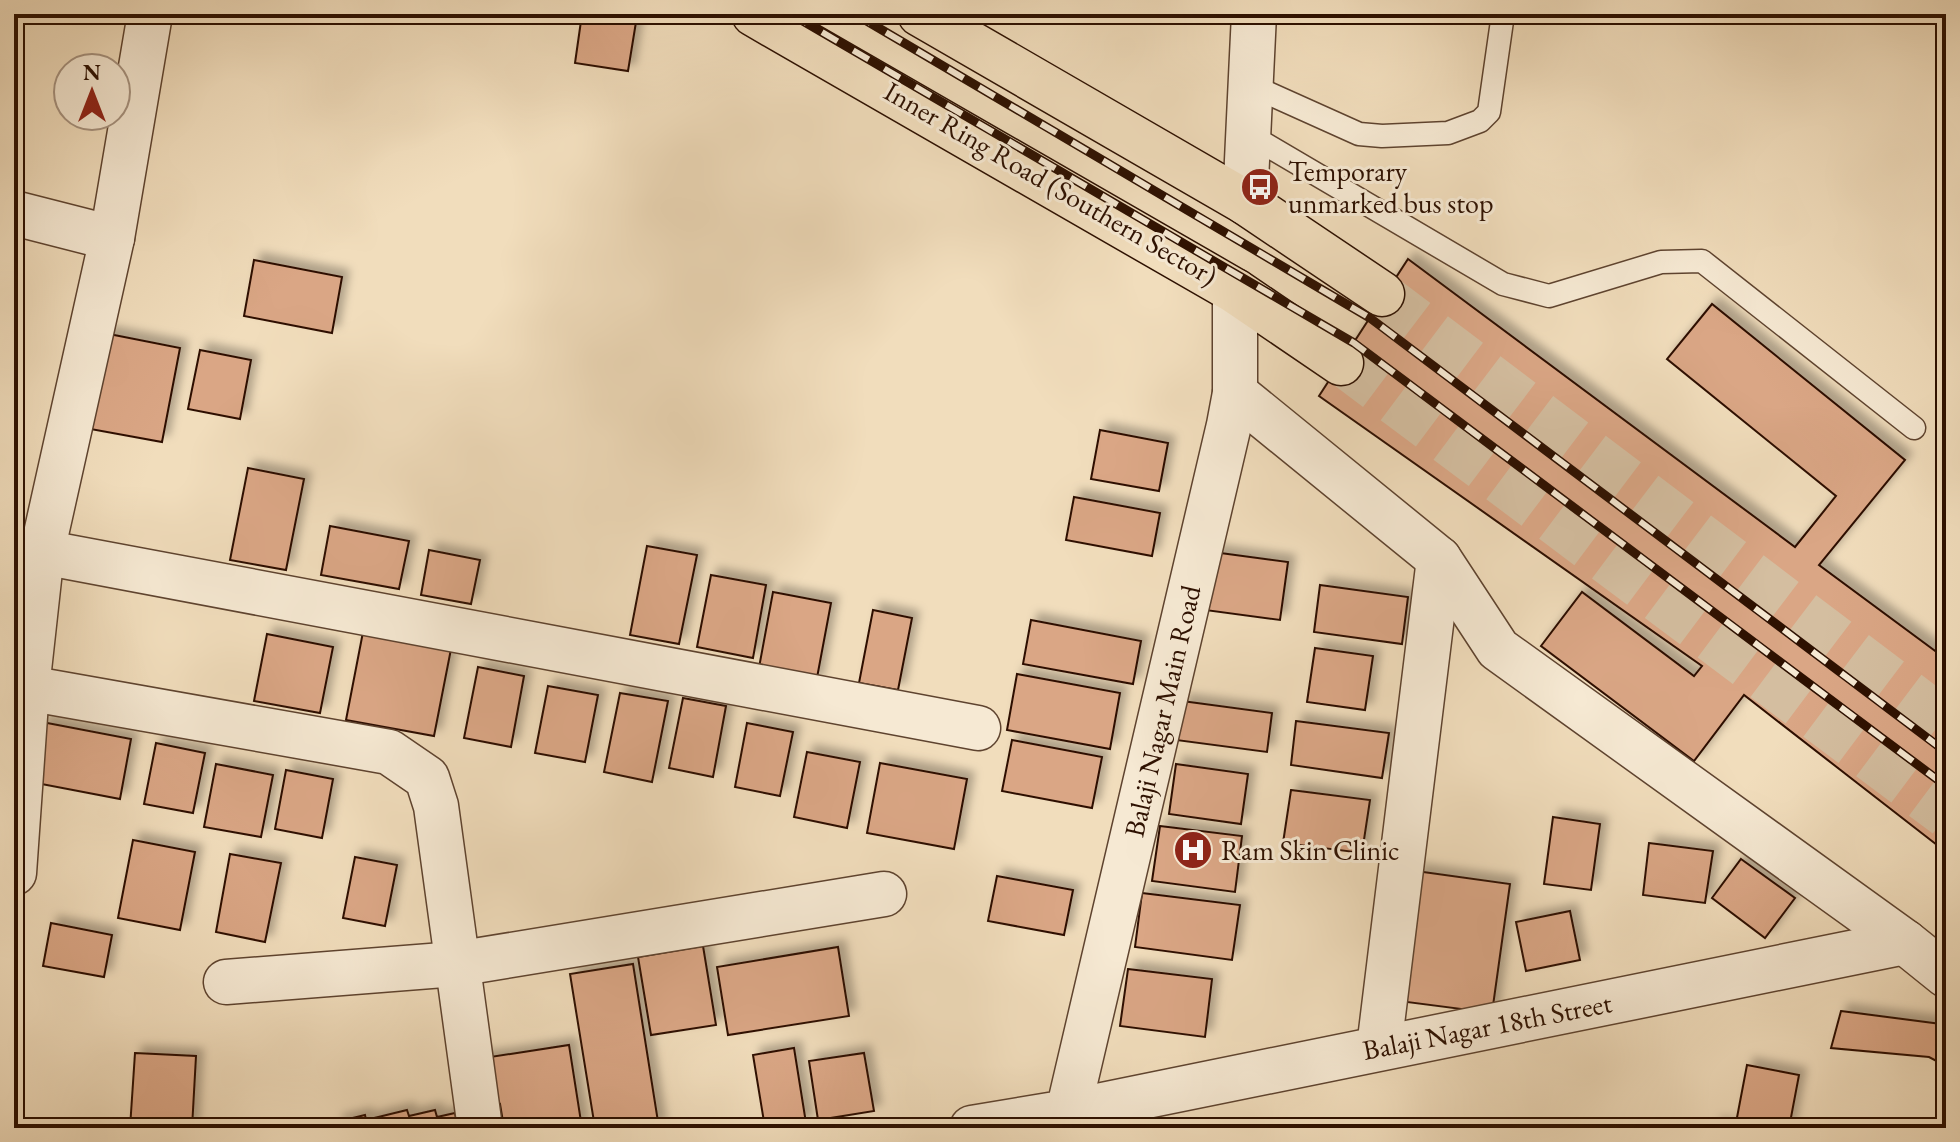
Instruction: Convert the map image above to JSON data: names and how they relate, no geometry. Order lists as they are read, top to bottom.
{
  "streets": {
    "main road": ["Inner Ring Road (Southern Sector)"],
    "street": ["Balaji Nagar Main Road", "Balaji Nagar 18th Street"]
  },
  "crossings": [
    ["Inner Ring Road (Southern Sector)", "Balaji Nagar Main Road"],
    ["Balaji Nagar Main Road", "Balaji Nagar 18th Street"]
  ],
  "places": {
    "bus stop": ["Temporary unmarked bus stop"],
    "hospital": ["Ram Skin Clinic"]
  },
  "north": "top"
}
